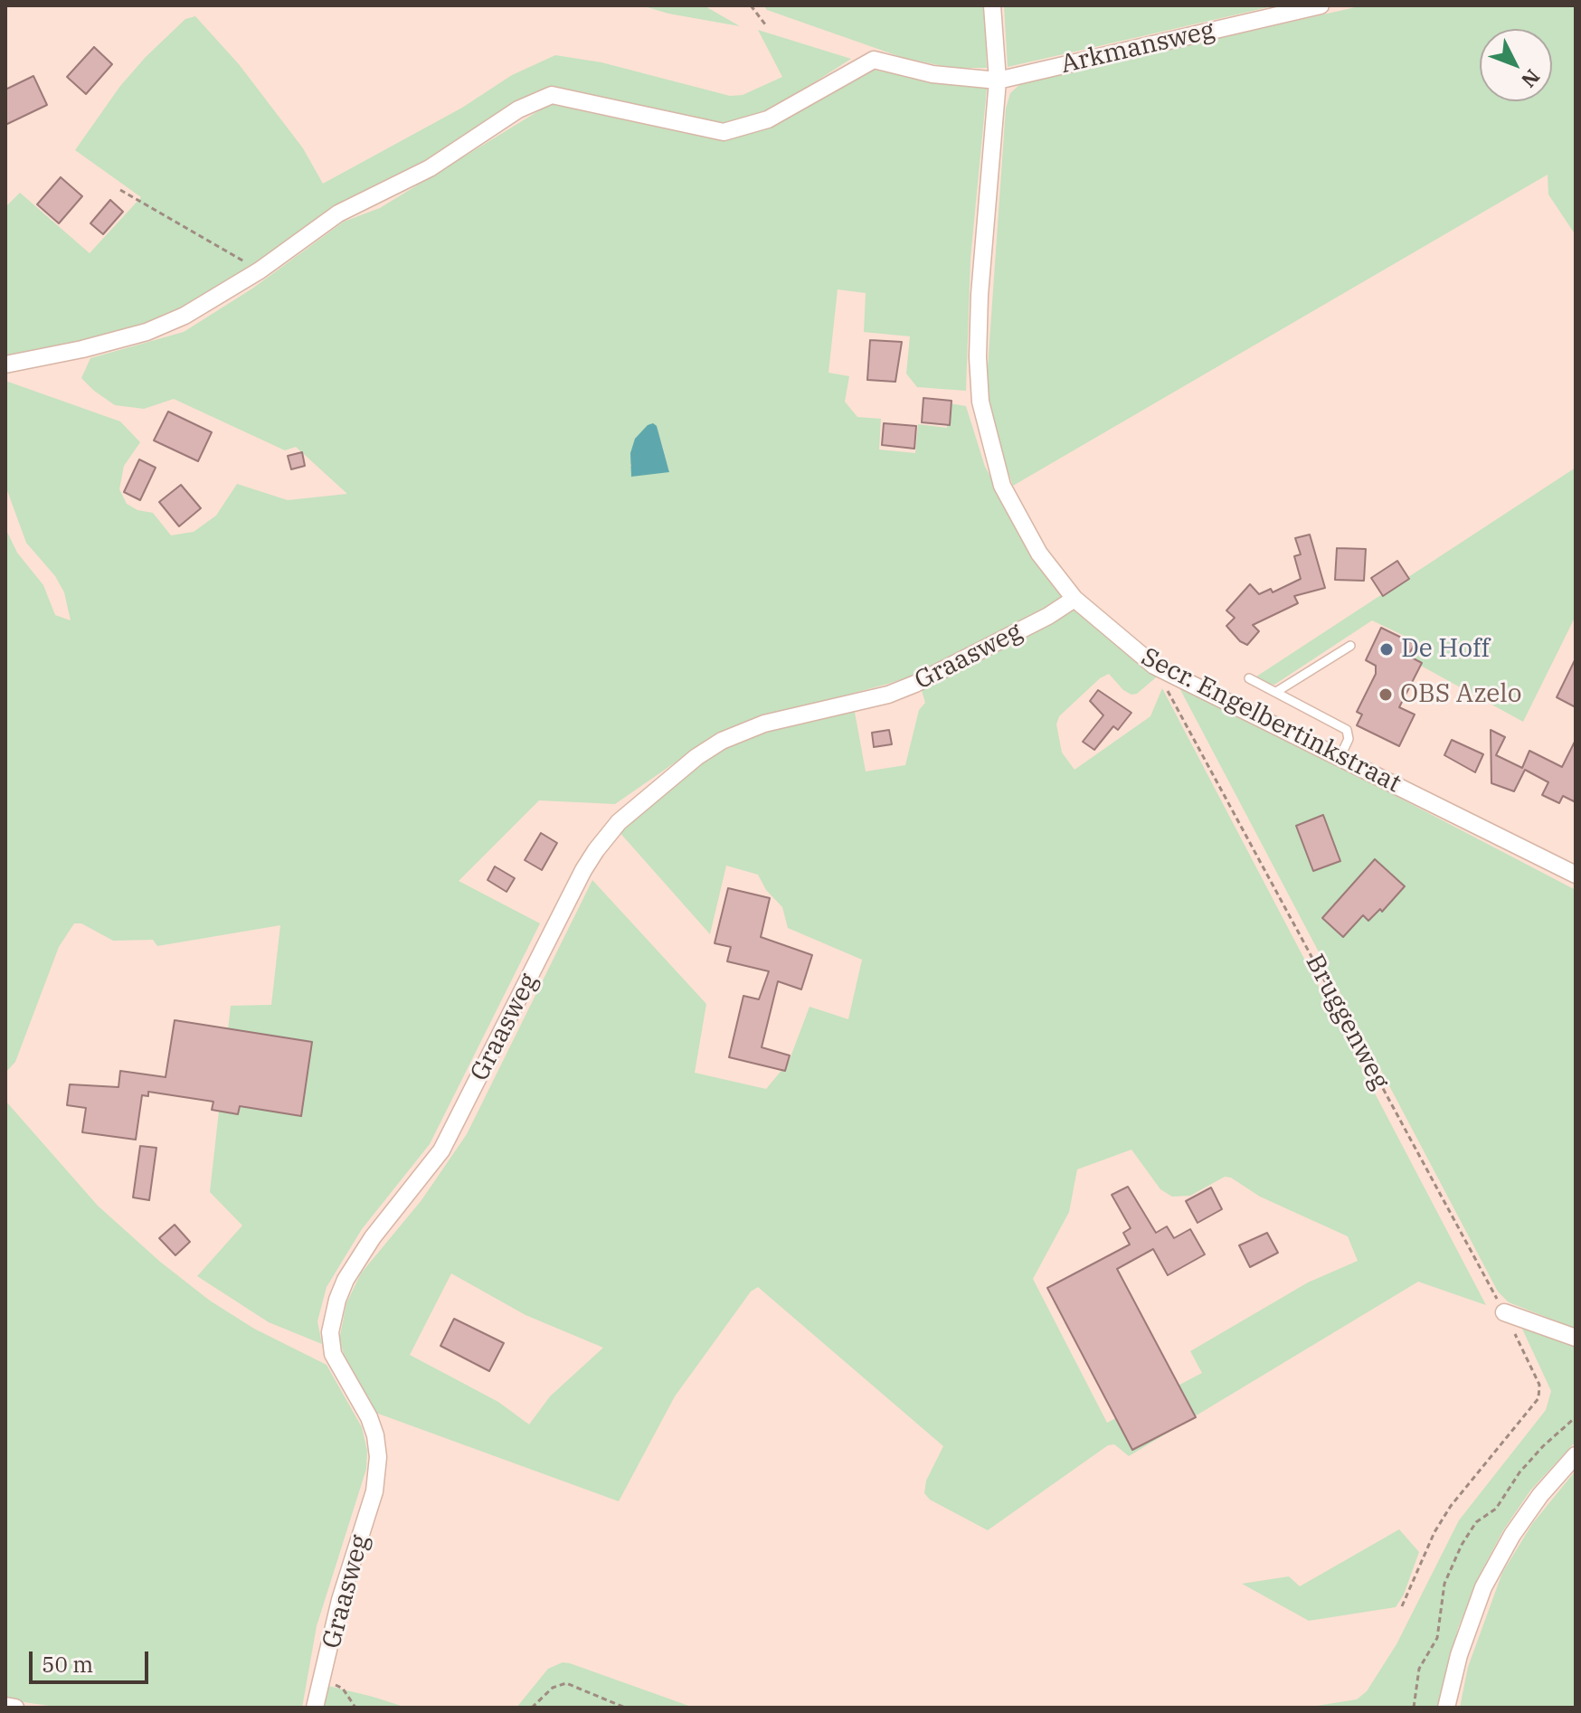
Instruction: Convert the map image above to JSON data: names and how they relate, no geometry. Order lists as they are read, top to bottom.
{
  "streets": {
    "street": ["Arkmansweg", "Graasweg", "Secr. Engelbertinkstraat"],
    "path": ["Bruggenweg"]
  },
  "crossings": [
    ["Arkmansweg", "Secr. Engelbertinkstraat"],
    ["Graasweg", "Secr. Engelbertinkstraat"]
  ],
  "places": ["De Hoff", "OBS Azelo"],
  "scale_bar": "50 m",
  "north": "bottom right"
}
